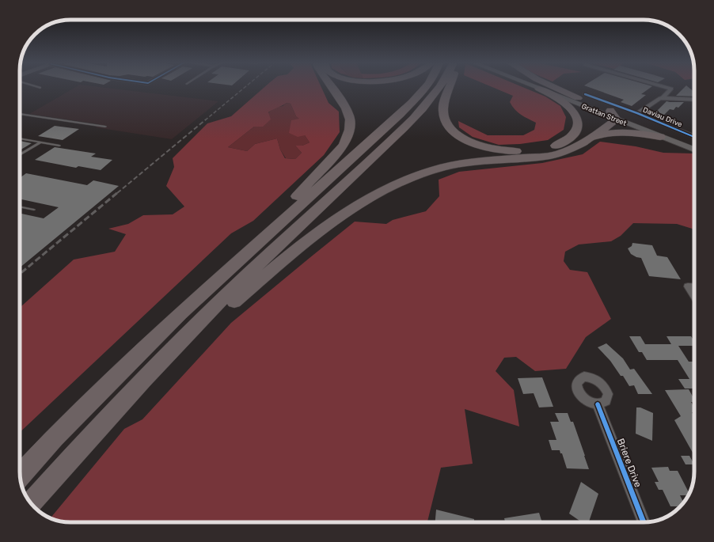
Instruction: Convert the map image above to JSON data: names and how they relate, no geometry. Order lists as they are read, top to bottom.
{
  "streets": {
    "main road": ["Grattan Street"],
    "street": ["Daviau Drive", "Briere Drive"]
  },
  "crossings": [
    ["Grattan Street", "Daviau Drive"]
  ]
}
